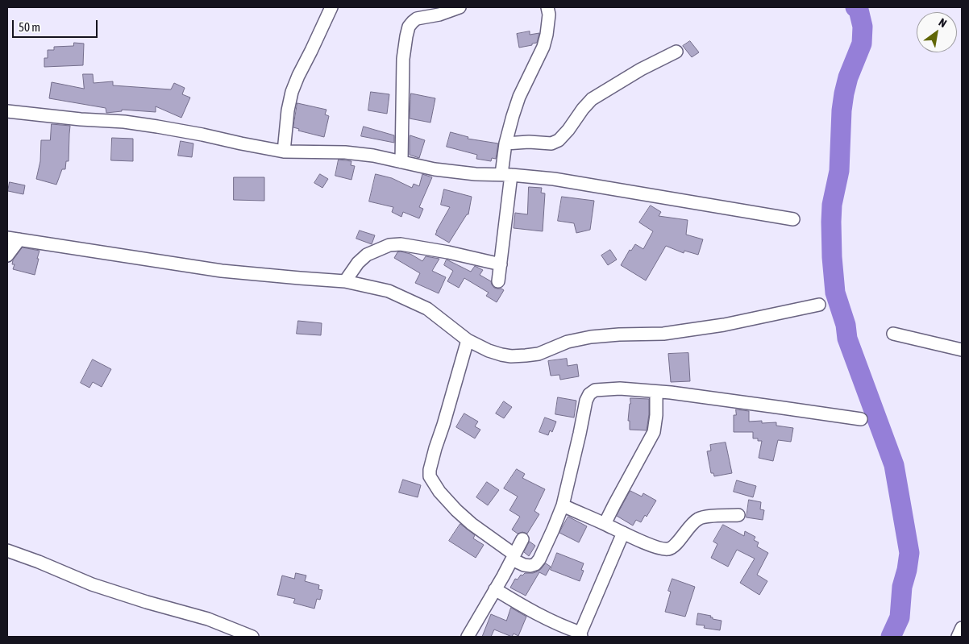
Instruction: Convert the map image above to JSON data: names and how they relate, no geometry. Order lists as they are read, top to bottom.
{
  "scale_bar": "50 m",
  "north": "top right"
}
